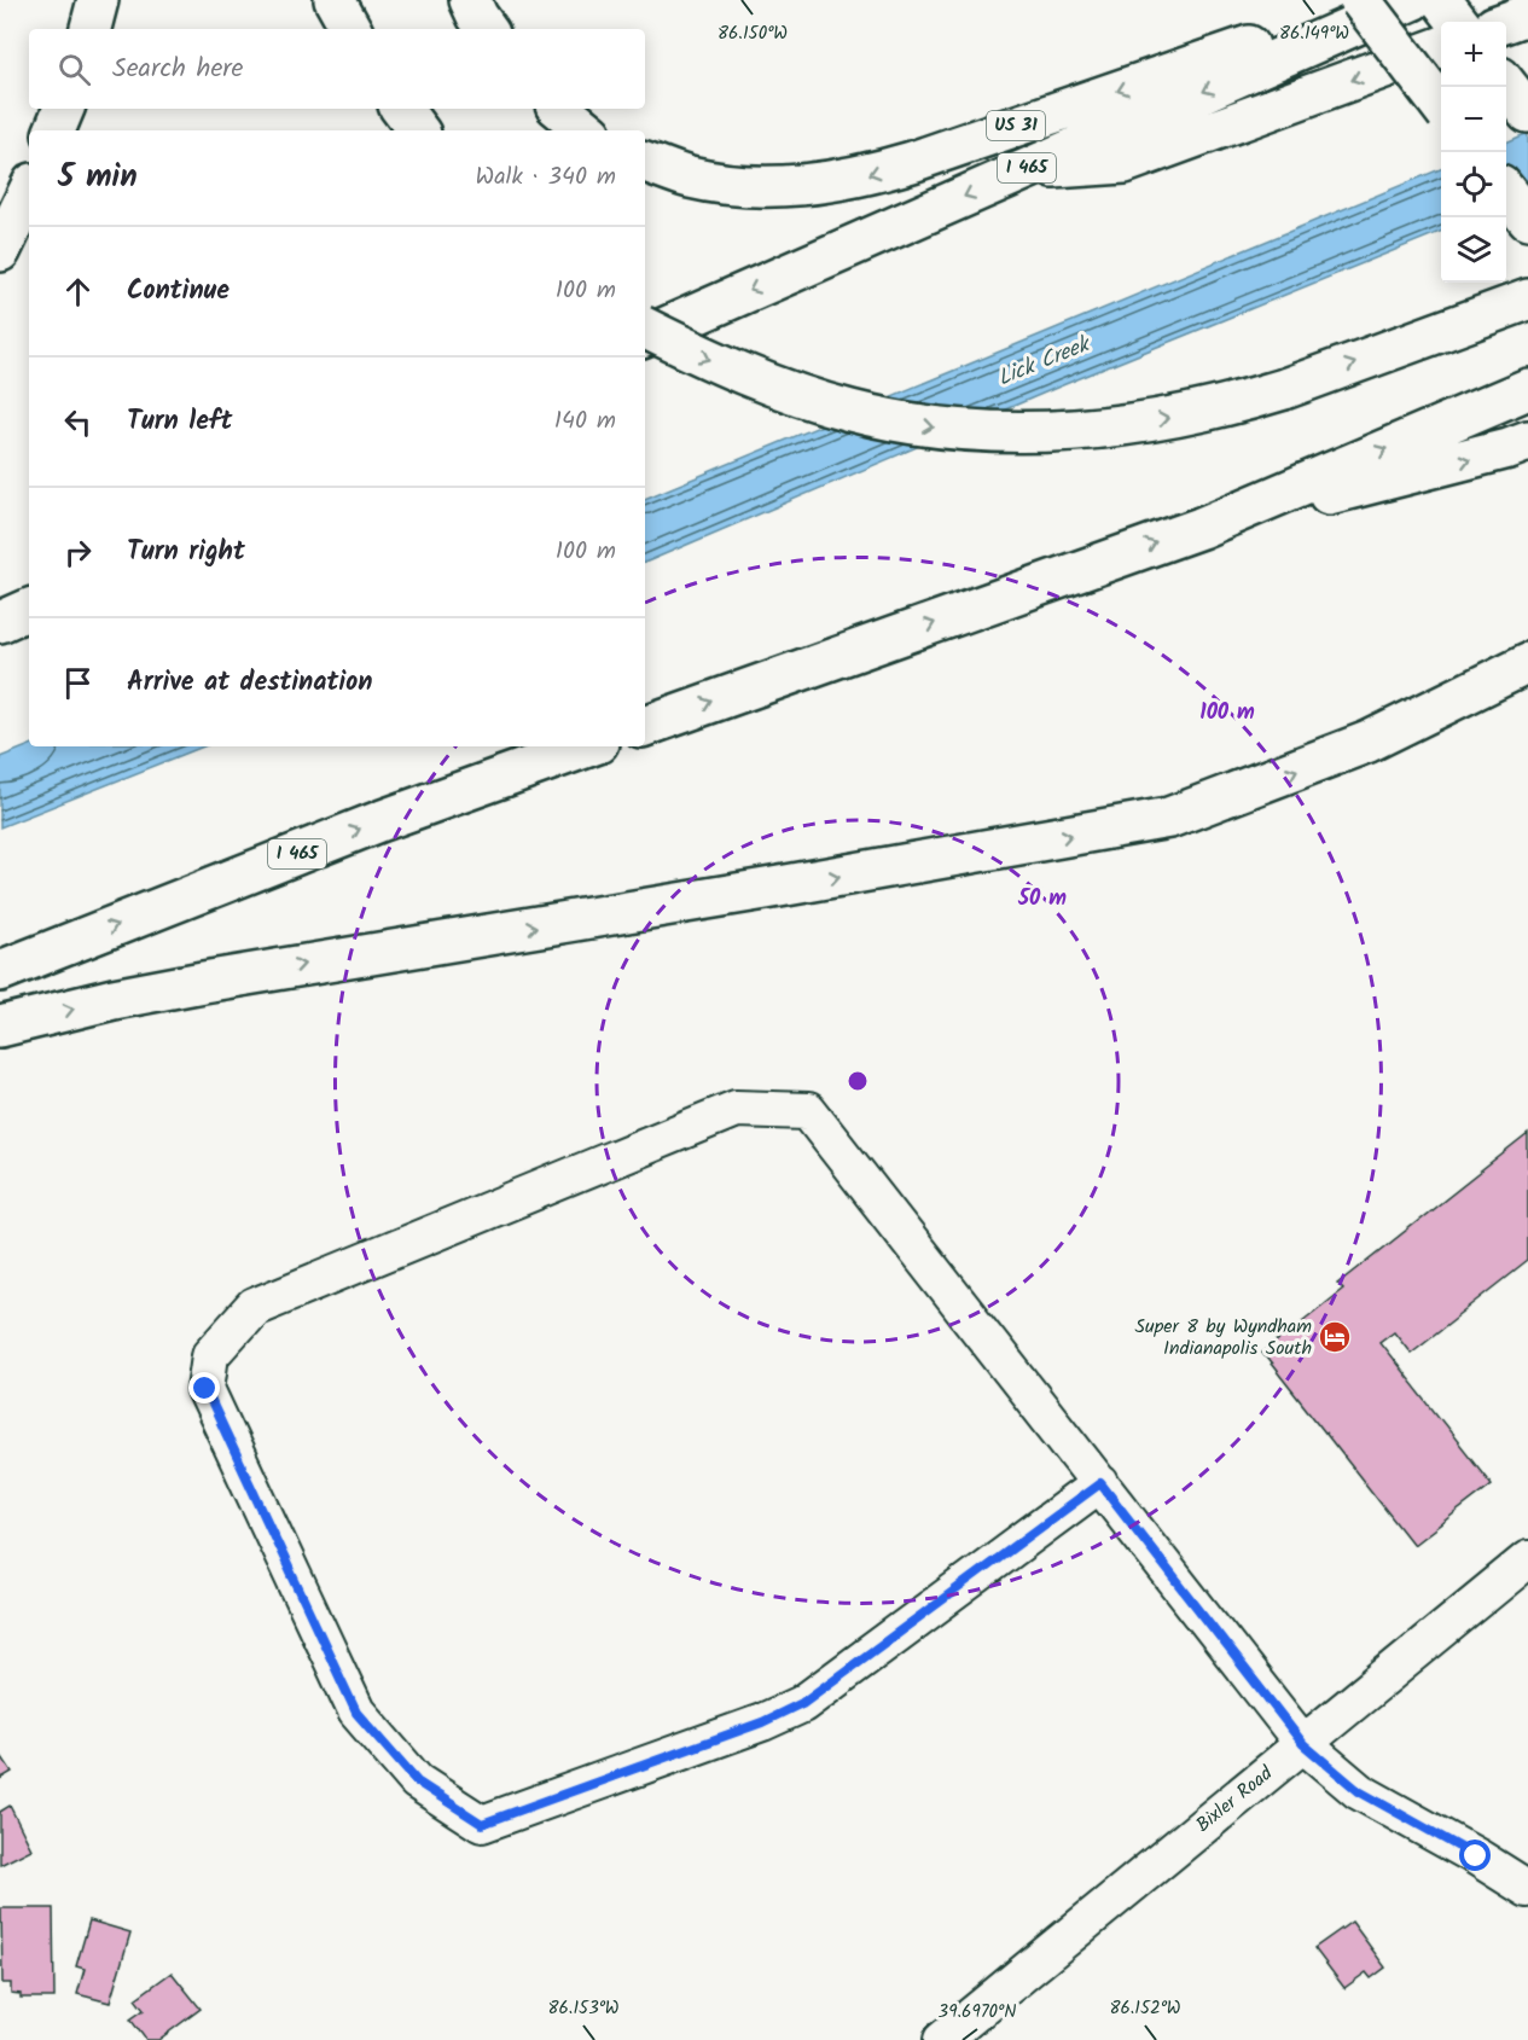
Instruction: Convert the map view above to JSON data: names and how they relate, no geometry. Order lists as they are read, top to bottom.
{
  "streets": {
    "main road": ["US 31", "I 465"],
    "street": ["Bixler Road"]
  },
  "water": ["Lick Creek"],
  "places": {
    "hotel": ["Super 8 by Wyndham Indianapolis South"]
  },
  "page": {
    "map_buttons": ["+", "−"],
    "search": "Search here",
    "heading": ["5 min", "Walk · 340 m"],
    "list": [
      ["Continue", "100 m"],
      ["Turn left", "140 m"],
      ["Turn right", "100 m"],
      "Arrive at destination"
    ]
  },
  "coordinates": [
    "86.150°W",
    "86.149°W",
    "86.153°W",
    "86.152°W",
    "39.6970°N"
  ],
  "rings": ["100 m", "50 m"]
}
